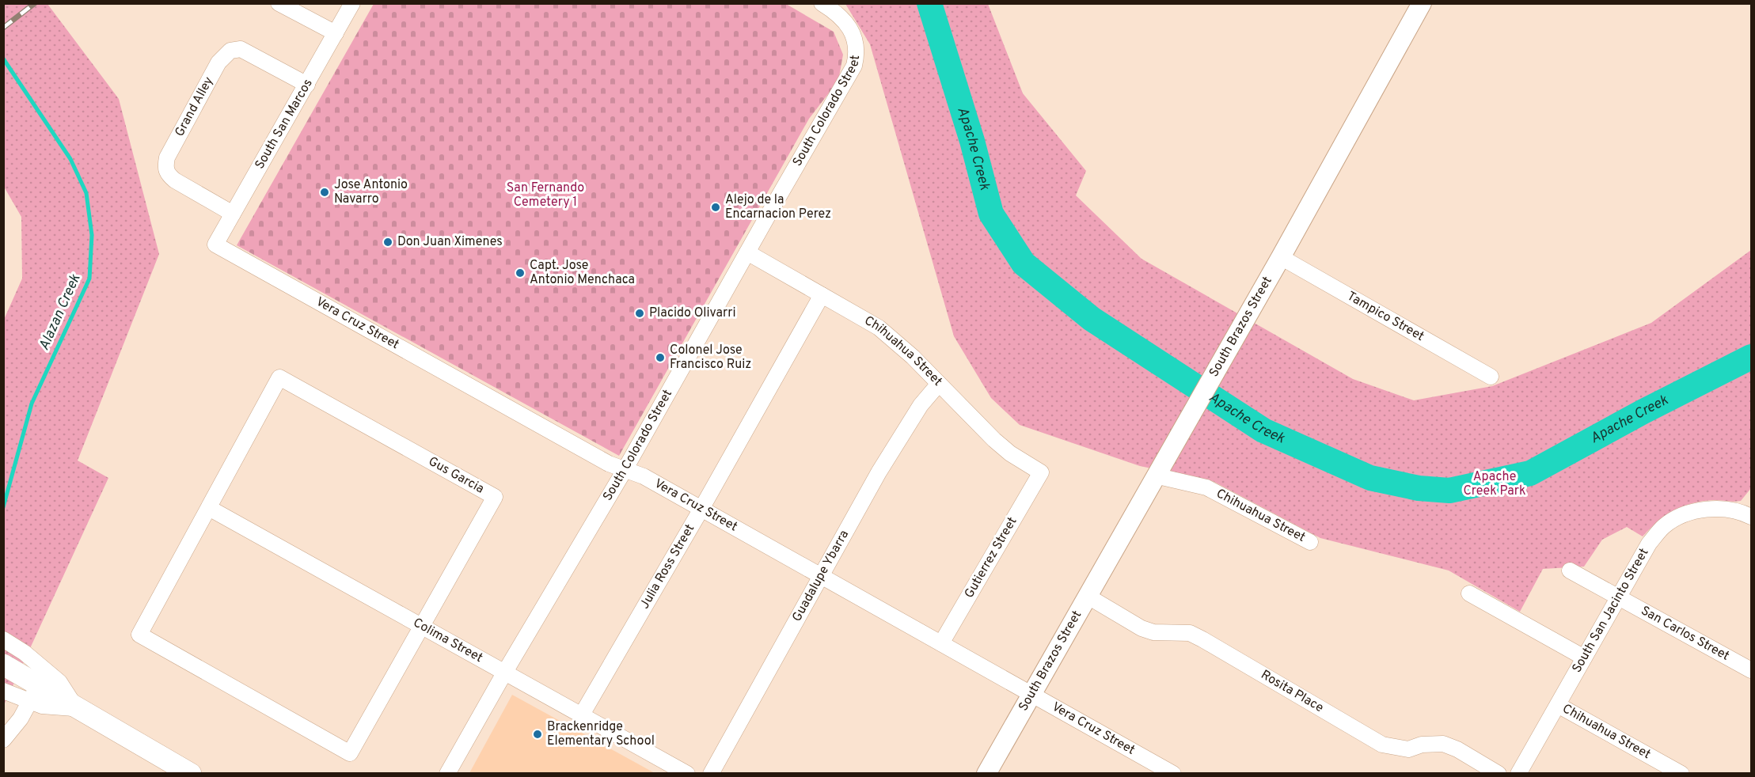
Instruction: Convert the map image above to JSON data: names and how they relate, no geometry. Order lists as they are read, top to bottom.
{
  "streets": {
    "street": [
      "Grand Alley",
      "South Colorado Street",
      "South San Marcos",
      "Tampico Street",
      "Vera Cruz Street",
      "South Brazos Street",
      "Chihuahua Street",
      "Gus Garcia",
      "Gutierrez Street",
      "Julia Ross Street",
      "Guadalupe Ybarra",
      "South San Jacinto Street",
      "San Carlos Street",
      "Colima Street",
      "Rosita Place"
    ]
  },
  "crossings": [
    ["Grand Alley", "South San Marcos"],
    ["South Colorado Street", "Vera Cruz Street"],
    ["South Colorado Street", "Chihuahua Street"],
    ["South Colorado Street", "Colima Street"],
    ["South San Marcos", "Vera Cruz Street"],
    ["Tampico Street", "South Brazos Street"],
    ["Vera Cruz Street", "South Brazos Street"],
    ["Vera Cruz Street", "Gutierrez Street"],
    ["Vera Cruz Street", "Julia Ross Street"],
    ["Vera Cruz Street", "Guadalupe Ybarra"],
    ["South Brazos Street", "Chihuahua Street"],
    ["South Brazos Street", "Rosita Place"],
    ["Chihuahua Street", "Gutierrez Street"],
    ["Chihuahua Street", "Julia Ross Street"],
    ["Chihuahua Street", "Guadalupe Ybarra"],
    ["Chihuahua Street", "South San Jacinto Street"],
    ["Gus Garcia", "Colima Street"],
    ["Julia Ross Street", "Colima Street"],
    ["South San Jacinto Street", "San Carlos Street"]
  ],
  "water": ["Apache Creek", "Alazan Creek"],
  "parks": ["San Fernando Cemetery 1", "Apache Creek Park"],
  "places": [
    "Jose Antonio Navarro",
    "Alejo de la Encarnacion Perez",
    "Don Juan Ximenes",
    "Capt. Jose Antonio Menchaca",
    "Placido Olivarri",
    "Colonel Jose Francisco Ruiz",
    "Brackenridge Elementary School"
  ]
}
